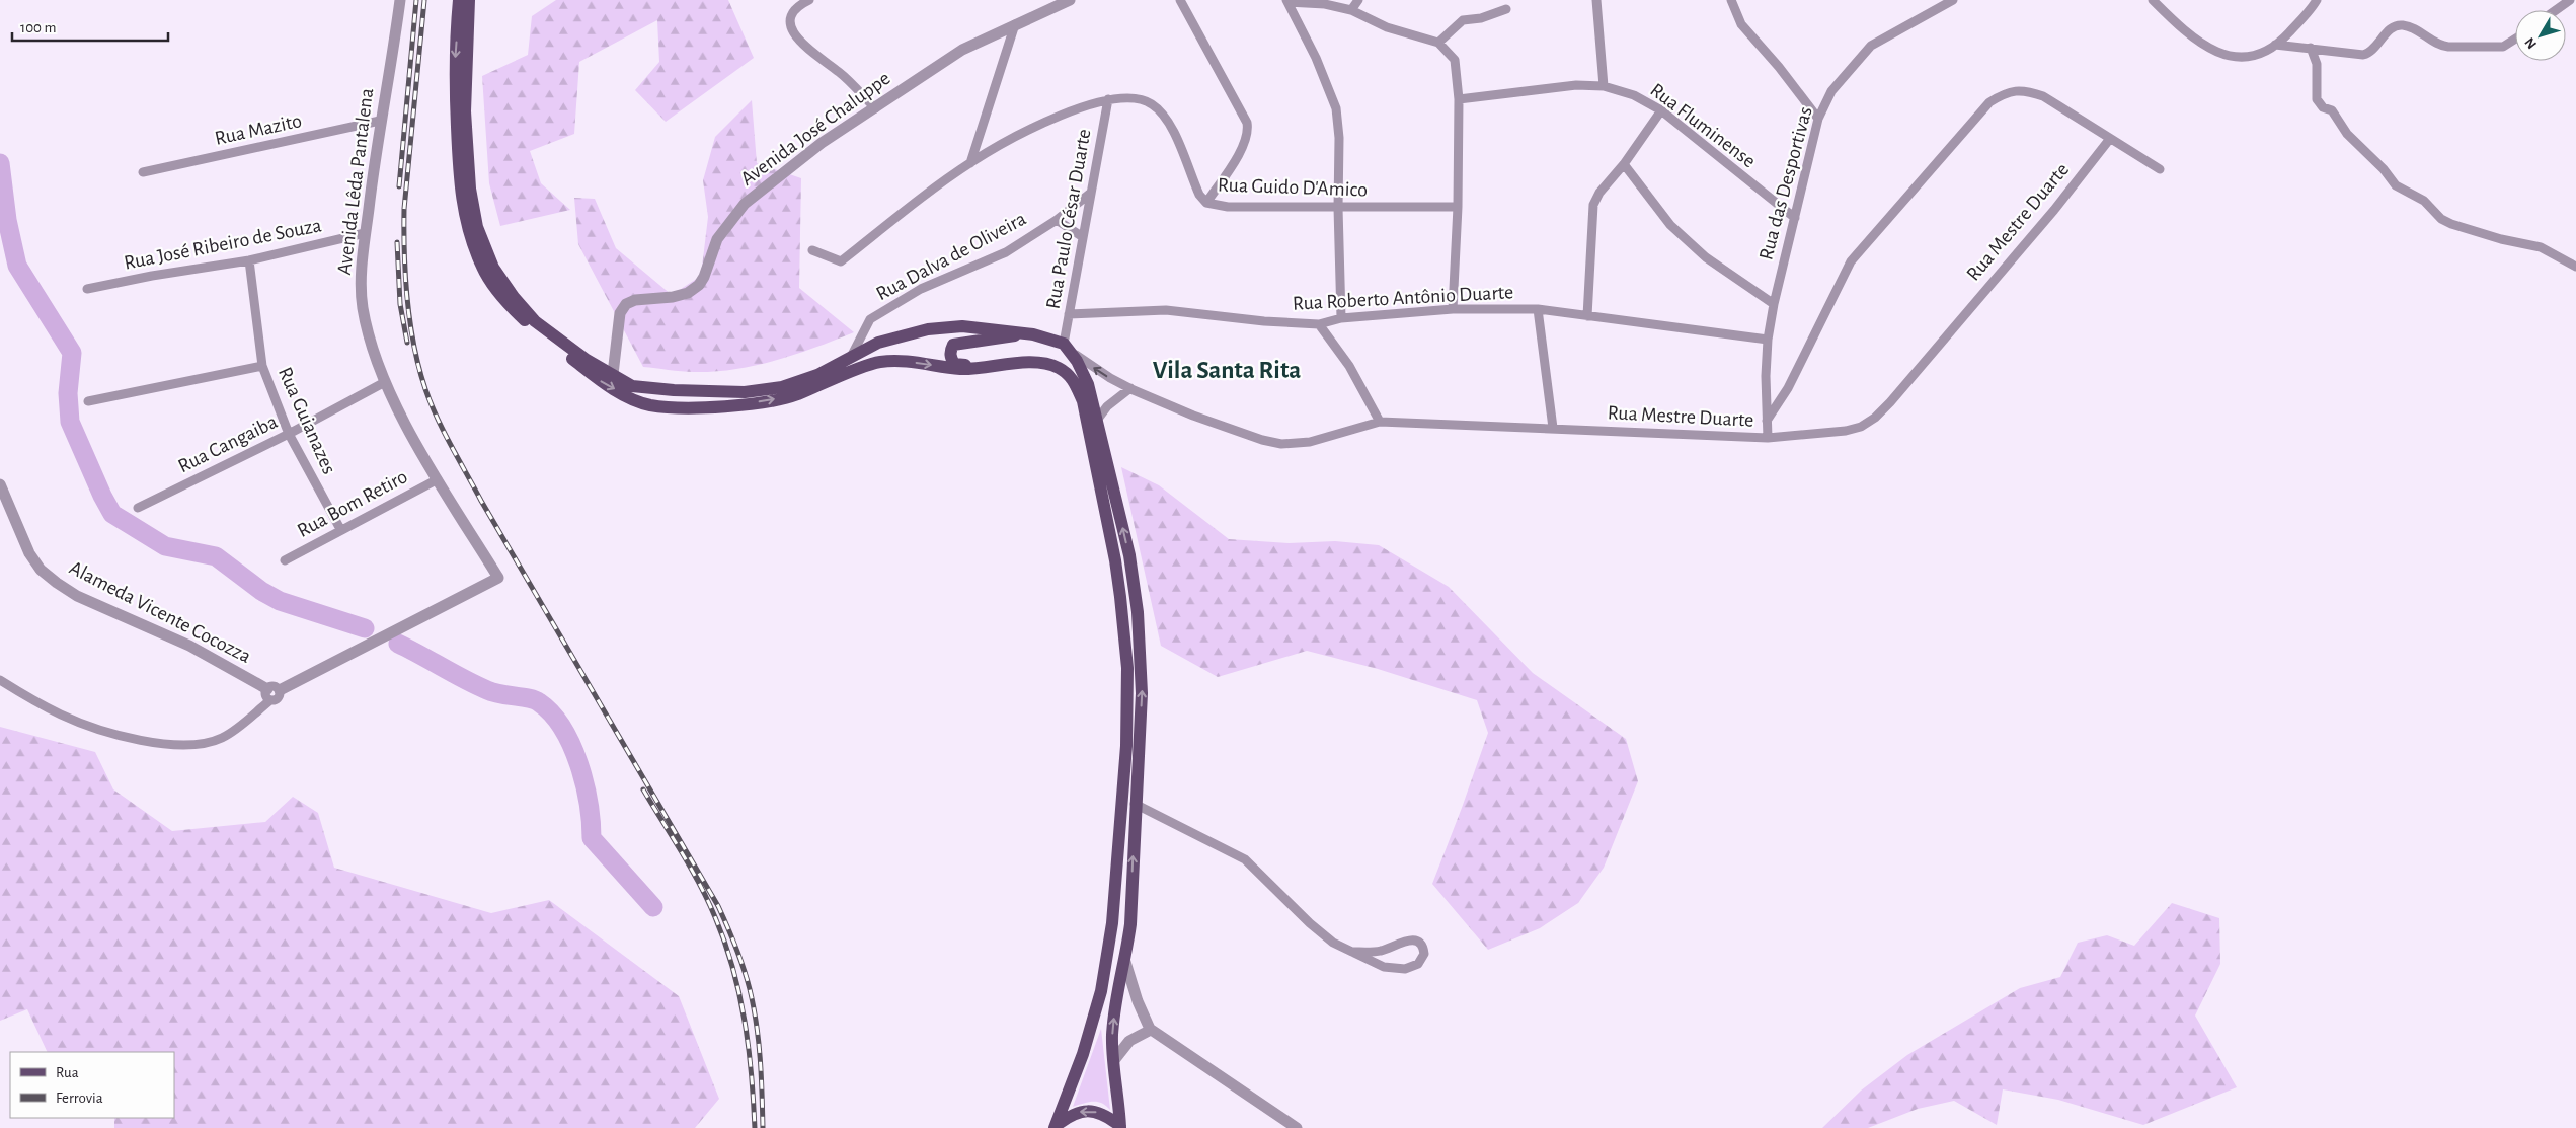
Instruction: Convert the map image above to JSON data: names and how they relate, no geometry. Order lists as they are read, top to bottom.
{
  "streets": {
    "street": [
      "Rua Fluminense",
      "Avenida José Chaluppe",
      "Rua Mazito",
      "Avenida Lêda Pantalena",
      "Rua das Desportivas",
      "Rua Guido D'Amico",
      "Rua Paulo César Duarte",
      "Rua Mestre Duarte",
      "Rua José Ribeiro de Souza",
      "Rua Dalva de Oliveira",
      "Rua Roberto Antônio Duarte",
      "Rua Guianazes",
      "Rua Cangaiba",
      "Rua Bom Retiro",
      "Alameda Vicente Cocozza"
    ]
  },
  "crossings": [
    ["Rua Fluminense", "Rua das Desportivas"],
    ["Rua Mazito", "Avenida Lêda Pantalena"],
    ["Avenida Lêda Pantalena", "Rua José Ribeiro de Souza"],
    ["Avenida Lêda Pantalena", "Rua Cangaiba"],
    ["Avenida Lêda Pantalena", "Rua Bom Retiro"],
    ["Avenida Lêda Pantalena", "Alameda Vicente Cocozza"],
    ["Rua das Desportivas", "Rua Mestre Duarte"],
    ["Rua das Desportivas", "Rua Roberto Antônio Duarte"],
    ["Rua Guido D'Amico", "Rua Paulo César Duarte"],
    ["Rua Paulo César Duarte", "Rua Mestre Duarte"],
    ["Rua Paulo César Duarte", "Rua Dalva de Oliveira"],
    ["Rua Paulo César Duarte", "Rua Roberto Antônio Duarte"],
    ["Rua José Ribeiro de Souza", "Rua Guianazes"],
    ["Rua Guianazes", "Rua Cangaiba"],
    ["Rua Guianazes", "Rua Bom Retiro"]
  ],
  "districts": ["Vila Santa Rita"],
  "legend": ["Rua", "Ferrovia"],
  "scale_bar": "100 m",
  "north": "bottom left"
}
